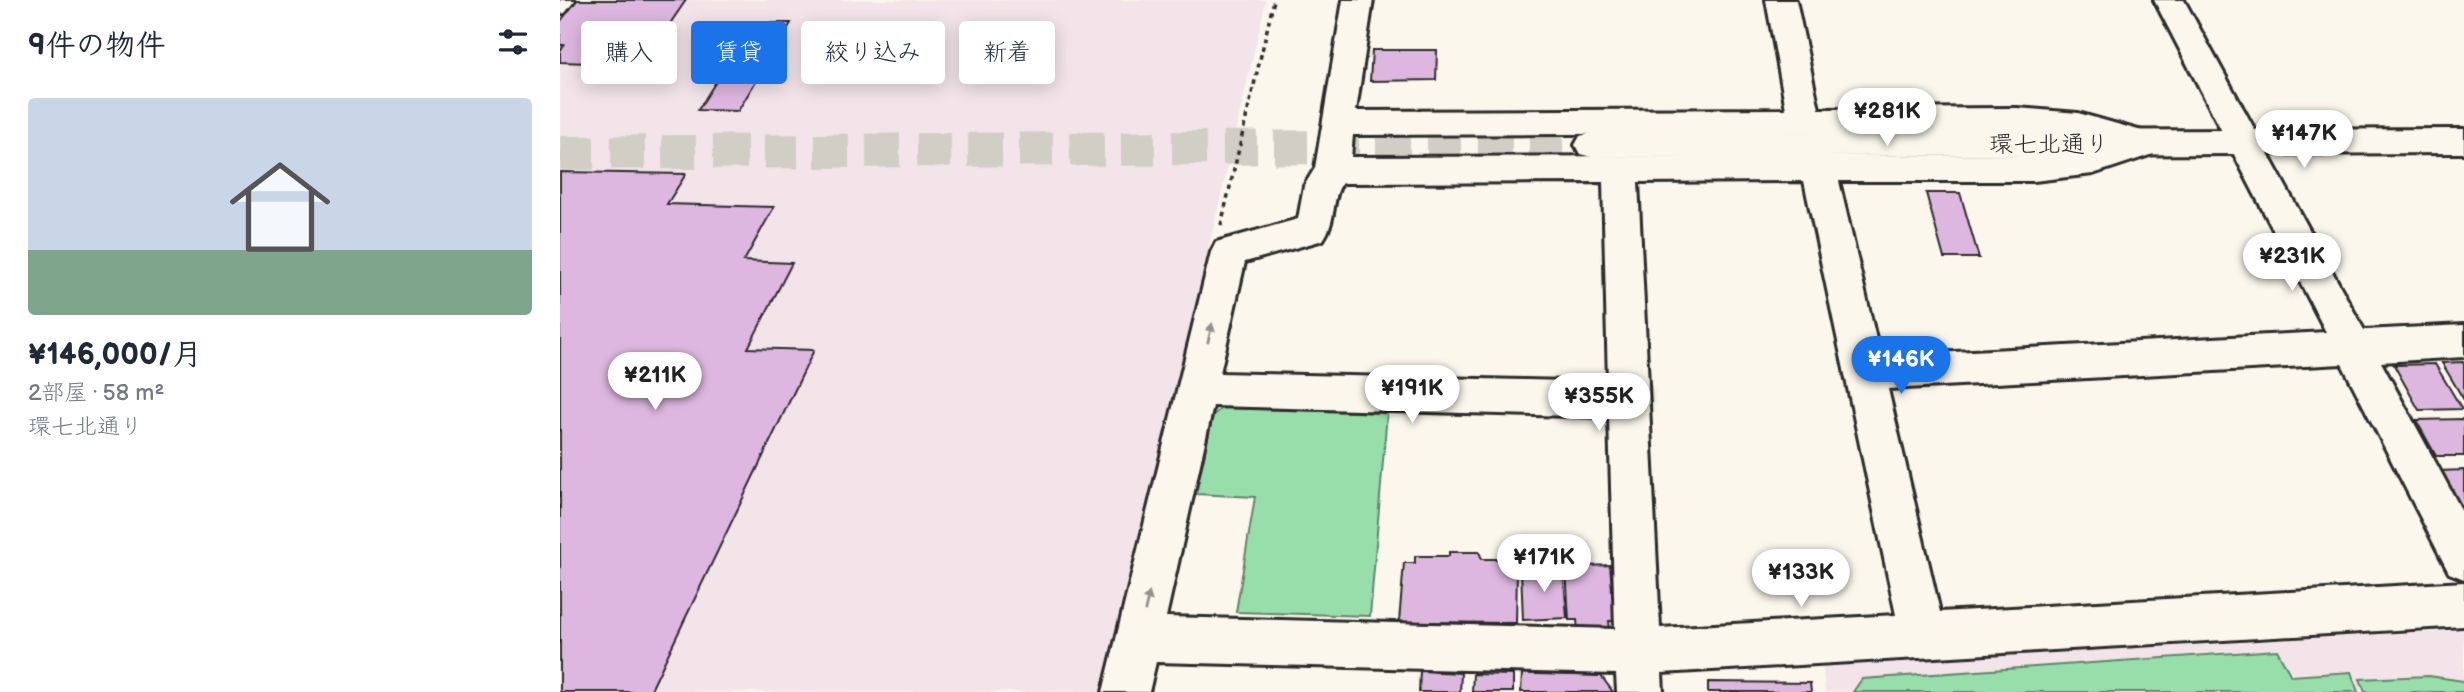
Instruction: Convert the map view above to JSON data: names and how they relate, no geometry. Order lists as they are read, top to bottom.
{
  "streets": {
    "street": ["環七北通り"]
  },
  "page": {
    "heading": "9件の物件",
    "chip": [
      "購入",
      "賃貸",
      "絞り込み",
      "新着"
    ],
    "list": [
      {
        "name": "¥146,000/月",
        "note": "2部屋 · 58 m² · 環七北通り"
      }
    ],
    "price": [
      "¥281K",
      "¥147K",
      "¥231K",
      "¥146K",
      "¥211K",
      "¥191K",
      "¥355K",
      "¥171K",
      "¥133K"
    ]
  }
}
